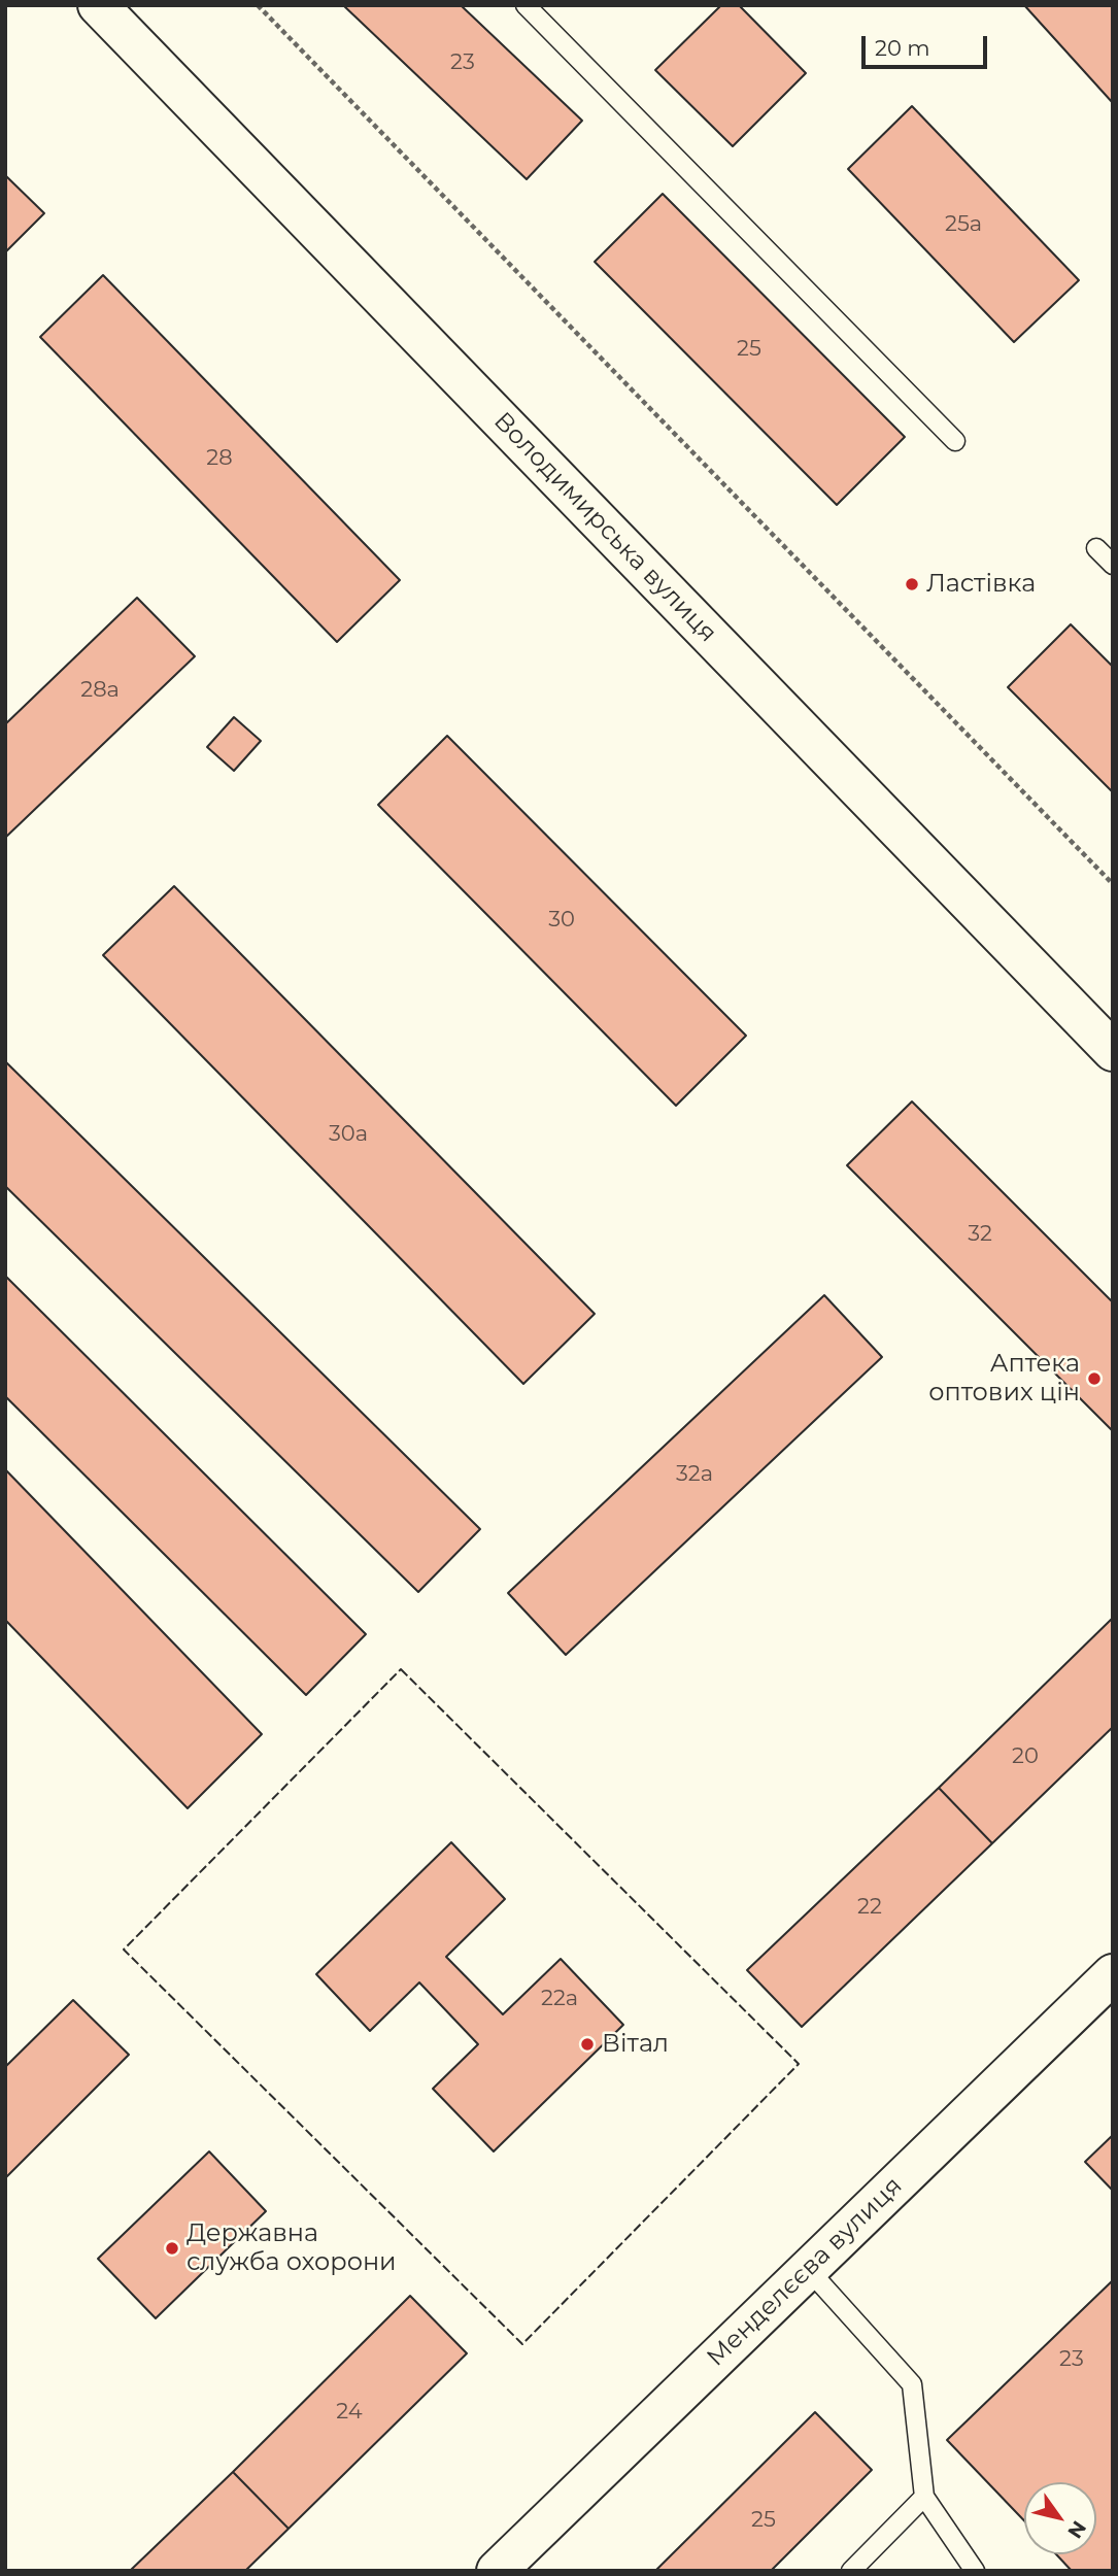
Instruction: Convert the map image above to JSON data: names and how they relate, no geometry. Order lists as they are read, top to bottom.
{
  "streets": {
    "street": ["Володимирська вулиця", "Менделєєва вулиця"]
  },
  "places": [
    "Ластівка",
    "Аптека оптових цін",
    "Вітал",
    "Державна служба охорони"
  ],
  "house_numbers": [
    "23",
    "25а",
    "25",
    "28",
    "28а",
    "30",
    "30а",
    "32",
    "32а",
    "20",
    "22",
    "22а",
    "23",
    "24",
    "25"
  ],
  "scale_bar": "20 m",
  "north": "bottom right"
}
